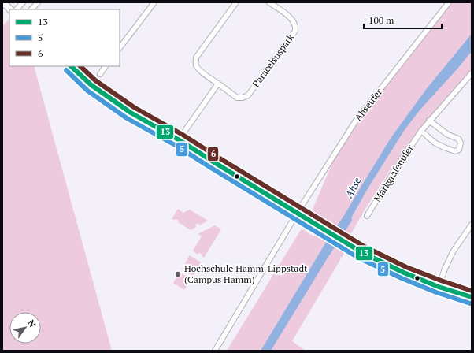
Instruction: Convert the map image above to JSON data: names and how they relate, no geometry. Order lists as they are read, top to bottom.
{
  "streets": {
    "street": ["Paracelsuspark", "Ahseufer", "Markgrafenufer"]
  },
  "water": ["Ahse"],
  "places": ["Hochschule Hamm-Lippstadt (Campus Hamm)"],
  "lines": ["transit line 13", "transit line 6", "transit line 5"],
  "legend": ["13", "5", "6"],
  "scale_bar": "100 m",
  "north": "top right"
}
